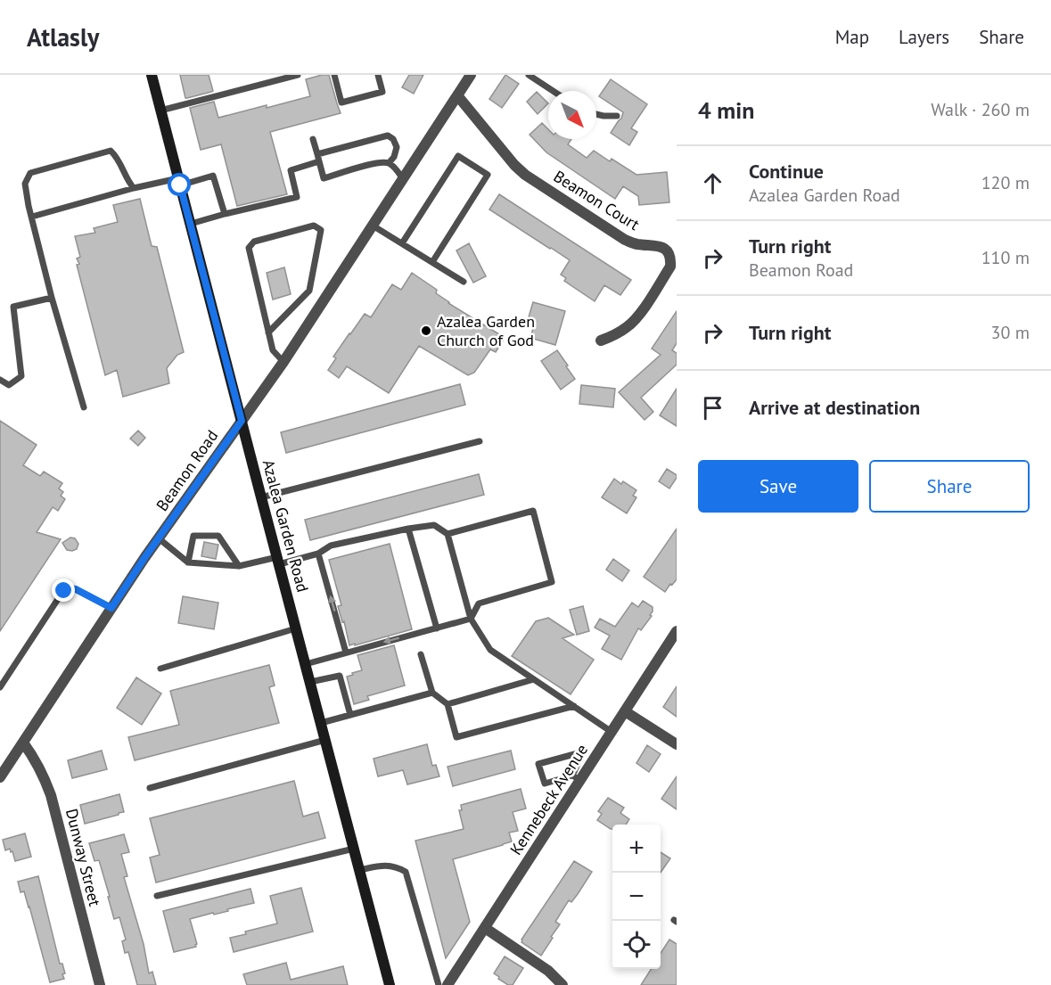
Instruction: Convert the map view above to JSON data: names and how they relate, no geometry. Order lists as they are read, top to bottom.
{
  "streets": {
    "main road": ["Azalea Garden Road"],
    "street": [
      "Beamon Court",
      "Beamon Road",
      "Kennebeck Avenue",
      "Dunway Street"
    ]
  },
  "crossings": [
    ["Beamon Court", "Beamon Road"],
    ["Beamon Road", "Azalea Garden Road"],
    ["Beamon Road", "Dunway Street"]
  ],
  "places": ["Azalea Garden Church of God"],
  "north": "bottom right",
  "page": {
    "header": "Atlasly",
    "nav": ["Map", "Layers", "Share"],
    "heading": ["4 min", "Walk · 260 m"],
    "list": [
      ["Continue", "Azalea Garden Road", "120 m"],
      ["Turn right", "Beamon Road", "110 m"],
      ["Turn right", "30 m"],
      "Arrive at destination"
    ],
    "buttons": ["Save", "Share"],
    "map_buttons": ["+", "−"]
  }
}
